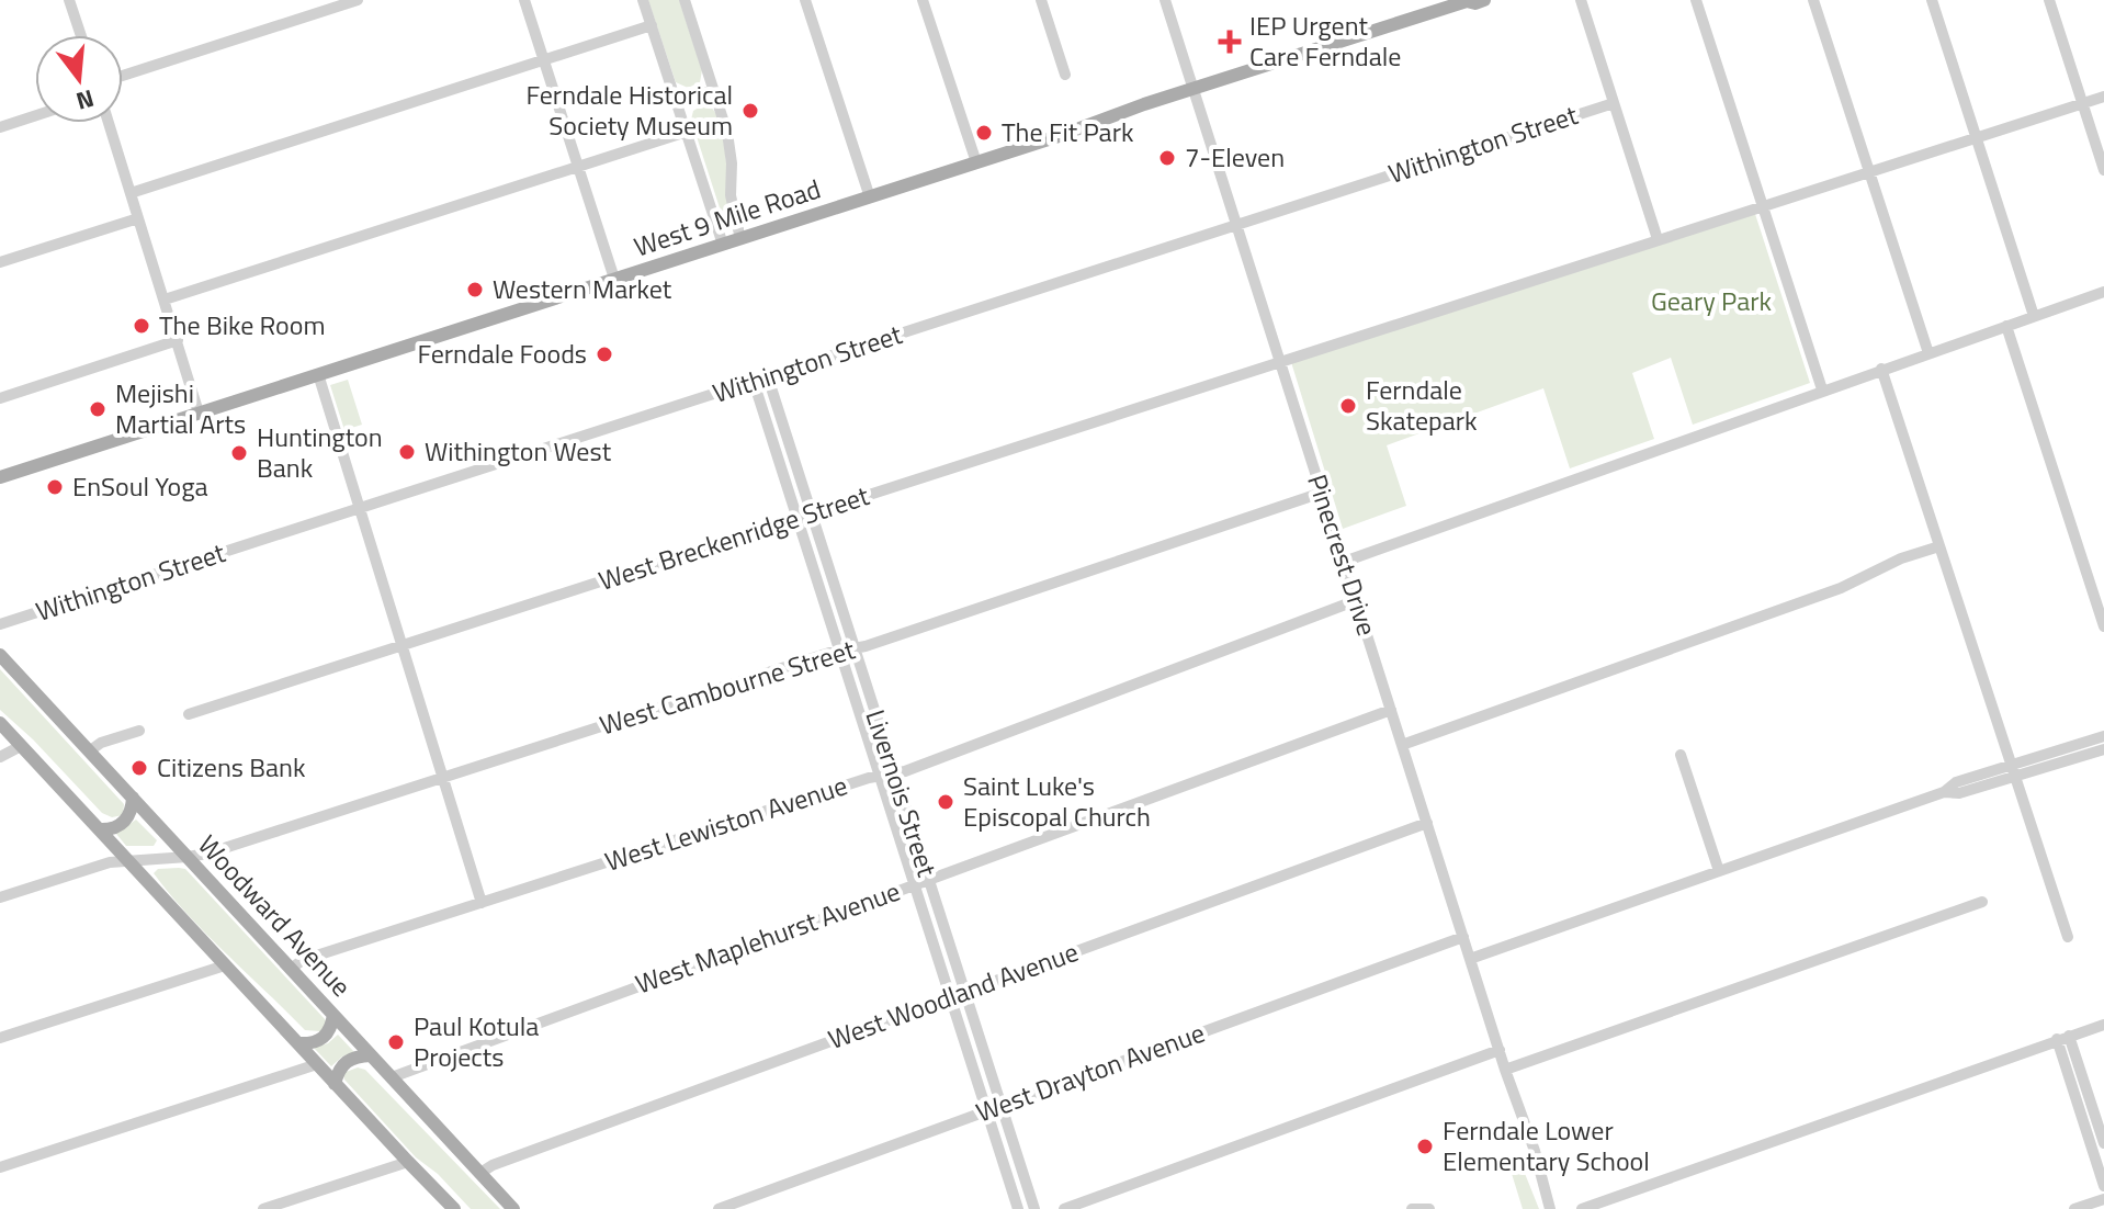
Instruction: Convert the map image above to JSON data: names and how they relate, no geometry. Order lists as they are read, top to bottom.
{
  "streets": {
    "main road": ["West 9 Mile Road", "Woodward Avenue"],
    "street": [
      "Withington Street",
      "West Breckenridge Street",
      "Pinecrest Drive",
      "West Cambourne Street",
      "Livernois Street",
      "West Lewiston Avenue",
      "West Maplehurst Avenue",
      "West Woodland Avenue",
      "West Drayton Avenue"
    ]
  },
  "crossings": [
    ["Withington Street", "Pinecrest Drive"],
    ["Withington Street", "Livernois Street"],
    ["West 9 Mile Road", "Pinecrest Drive"],
    ["West Breckenridge Street", "Pinecrest Drive"],
    ["West Breckenridge Street", "Livernois Street"],
    ["Pinecrest Drive", "West Cambourne Street"],
    ["Pinecrest Drive", "West Lewiston Avenue"],
    ["Pinecrest Drive", "West Maplehurst Avenue"],
    ["Pinecrest Drive", "West Woodland Avenue"],
    ["Pinecrest Drive", "West Drayton Avenue"],
    ["West Cambourne Street", "Livernois Street"],
    ["West Cambourne Street", "Woodward Avenue"],
    ["Livernois Street", "West Lewiston Avenue"],
    ["Livernois Street", "West Maplehurst Avenue"],
    ["Livernois Street", "West Woodland Avenue"],
    ["Livernois Street", "West Drayton Avenue"],
    ["West Lewiston Avenue", "Woodward Avenue"],
    ["Woodward Avenue", "West Maplehurst Avenue"],
    ["Woodward Avenue", "West Woodland Avenue"]
  ],
  "parks": ["Geary Park"],
  "places": {
    "health": ["IEP Urgent Care Ferndale"],
    "other": [
      "Ferndale Historical Society Museum",
      "The Fit Park",
      "7-Eleven",
      "Western Market",
      "The Bike Room",
      "Ferndale Foods",
      "Ferndale Skatepark",
      "Mejishi Martial Arts",
      "Withington West",
      "Huntington Bank",
      "EnSoul Yoga",
      "Citizens Bank",
      "Saint Luke's Episcopal Church",
      "Paul Kotula Projects",
      "Ferndale Lower Elementary School"
    ]
  },
  "north": "bottom"
}
